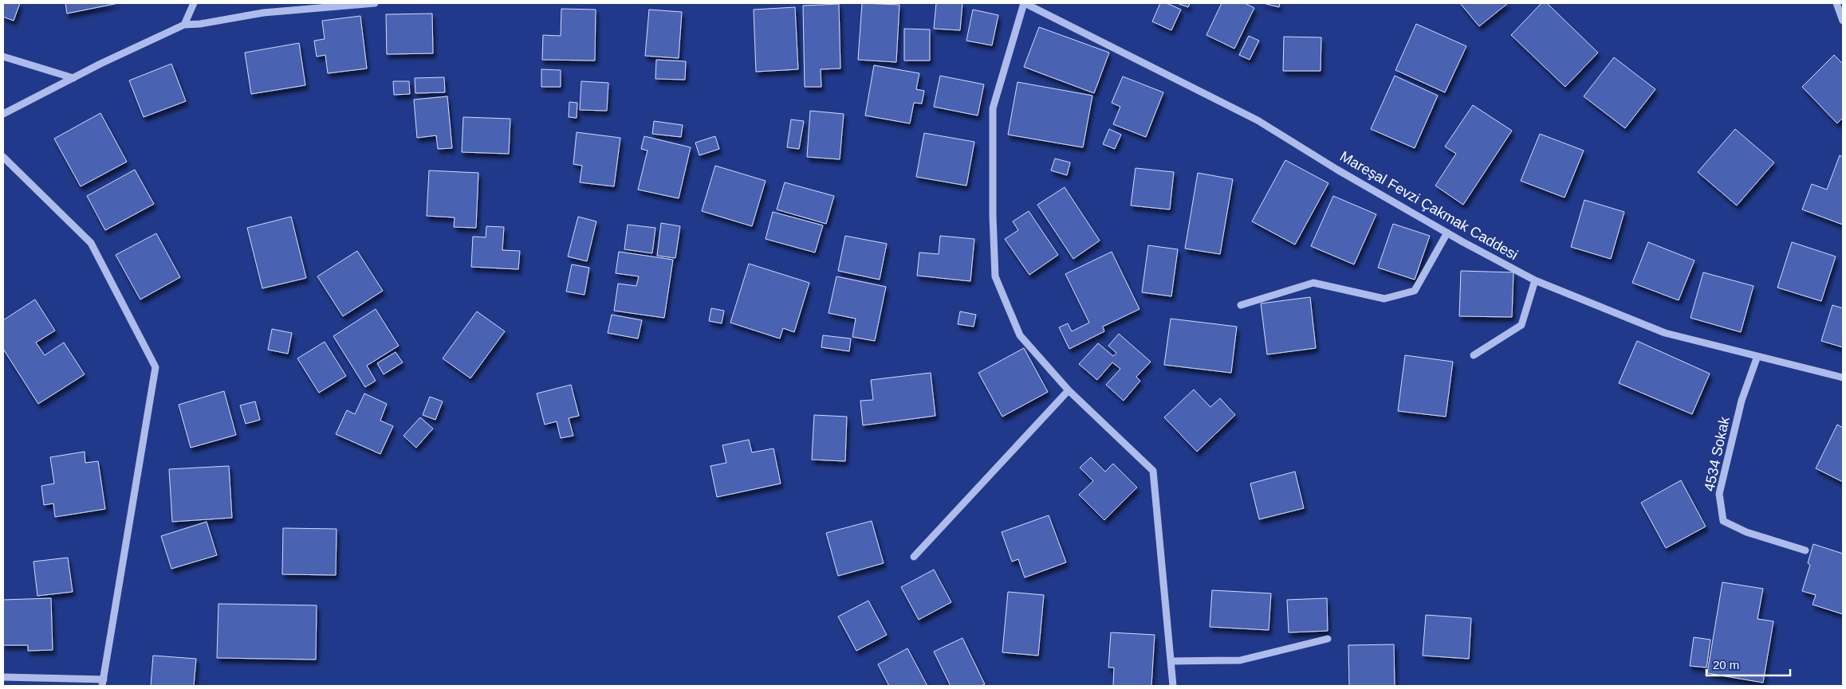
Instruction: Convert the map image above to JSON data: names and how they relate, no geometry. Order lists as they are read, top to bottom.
{
  "streets": {
    "street": ["Mareşal Fevzi Çakmak Caddesi", "4534 Sokak"]
  },
  "crossings": [
    ["Mareşal Fevzi Çakmak Caddesi", "4534 Sokak"]
  ],
  "scale_bar": "20 m"
}
